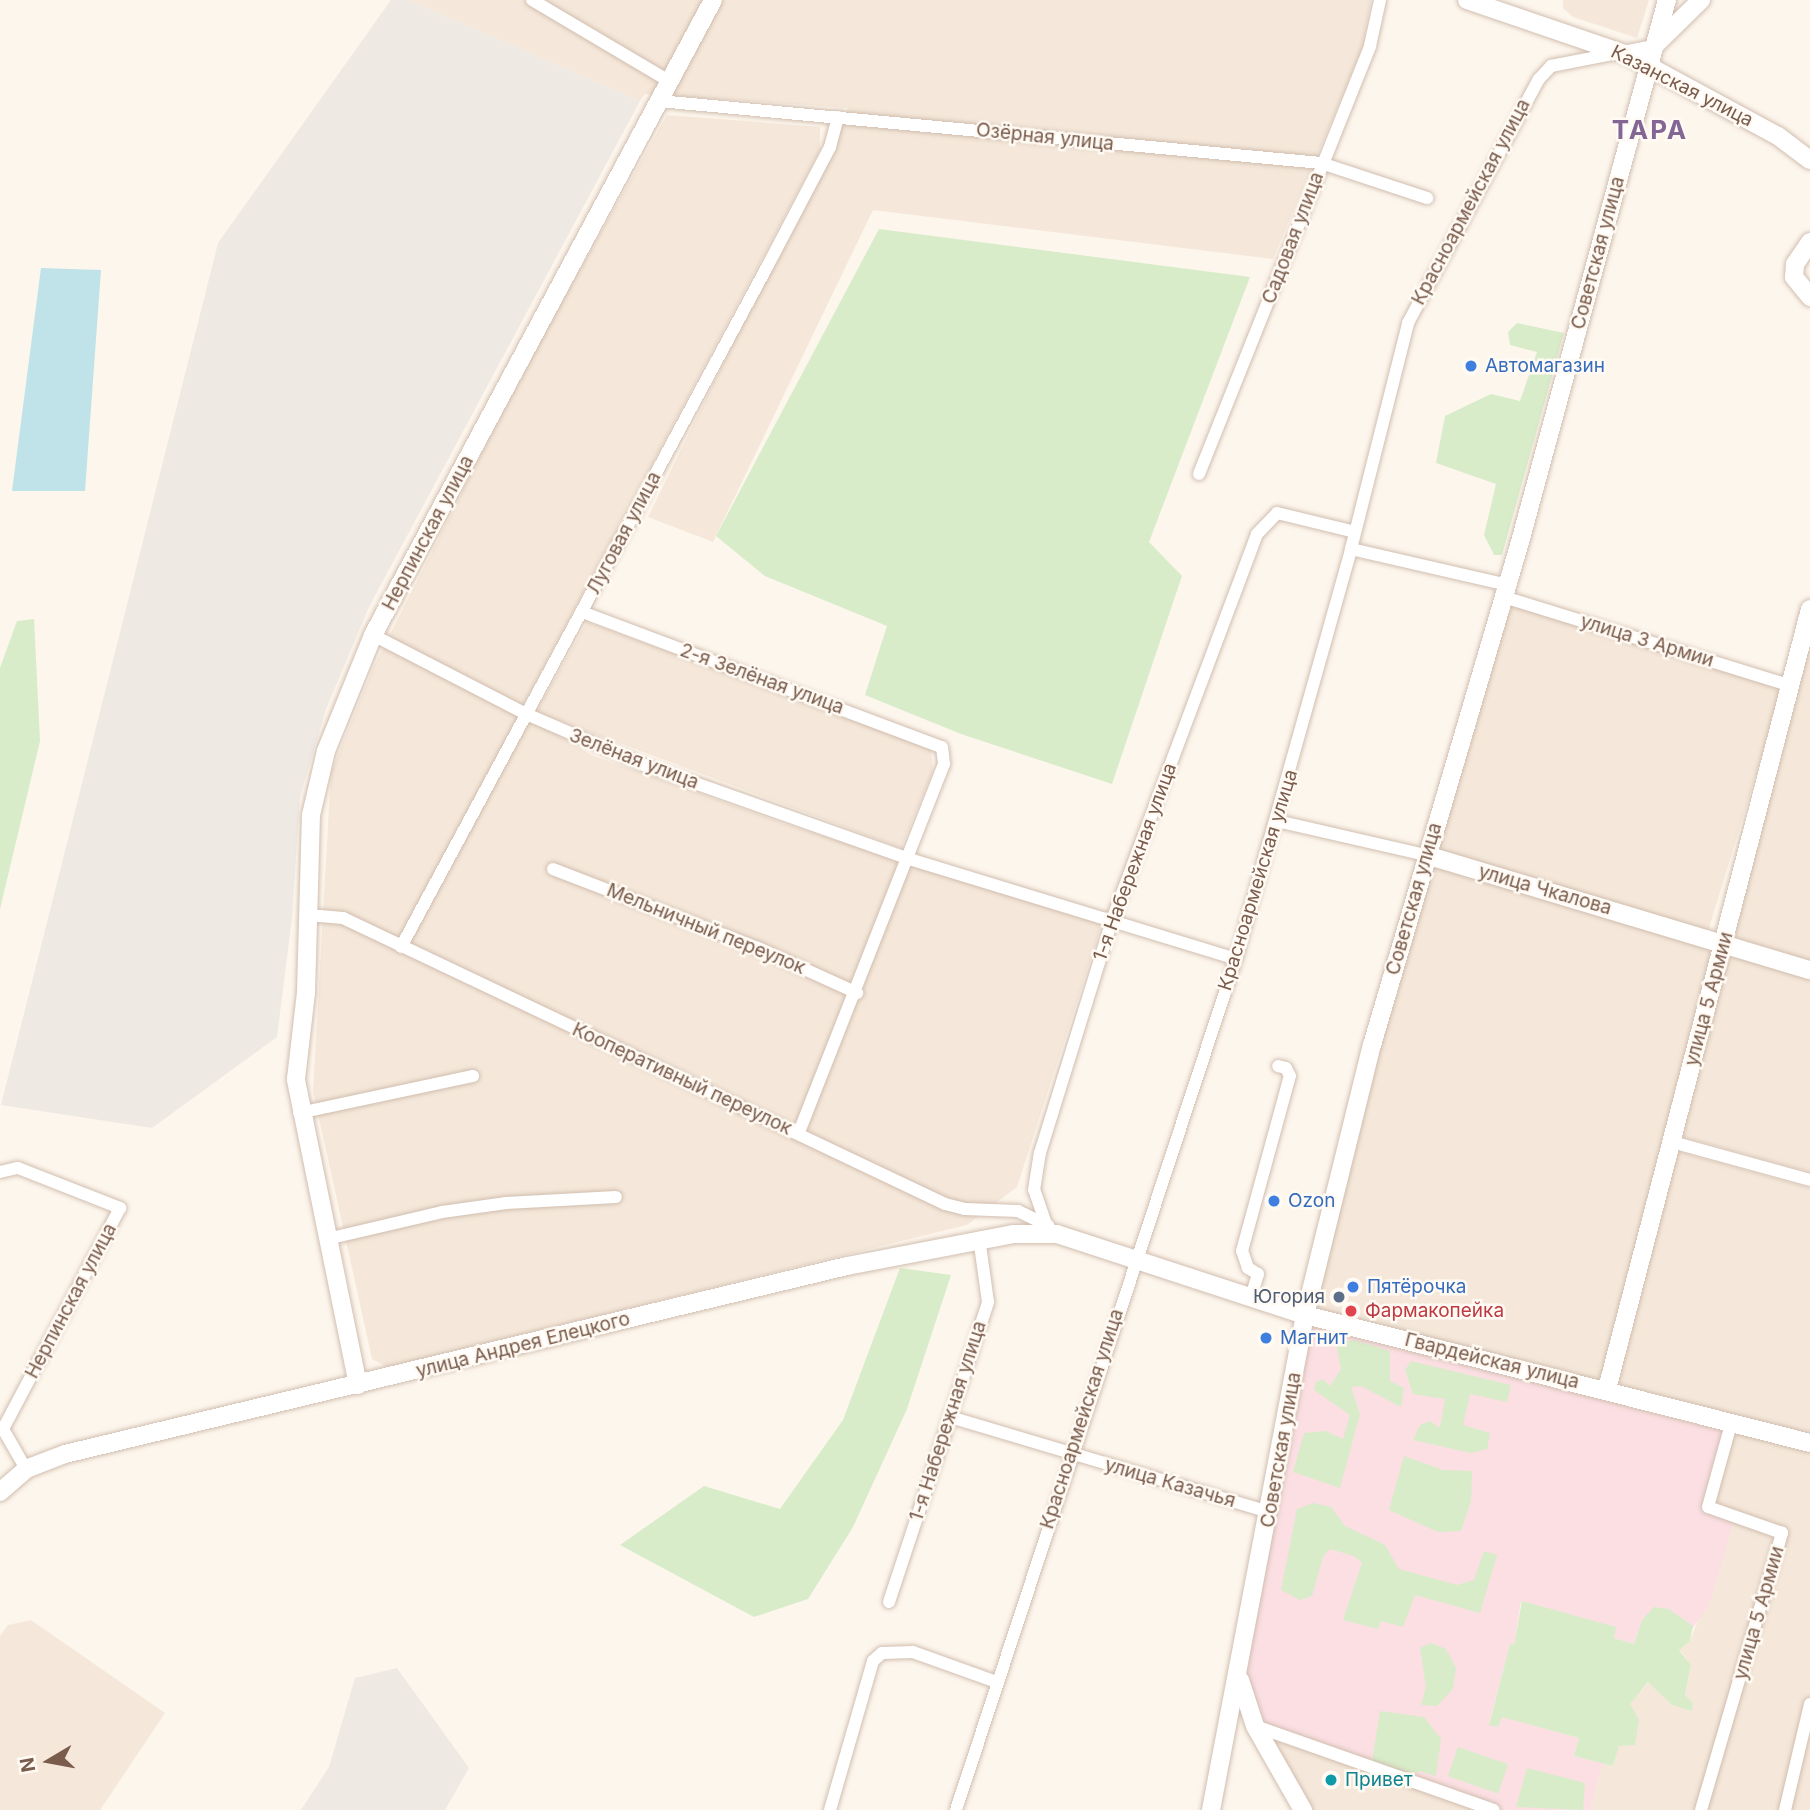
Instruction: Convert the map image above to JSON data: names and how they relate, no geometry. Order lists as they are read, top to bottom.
{
  "streets": {
    "main road": [
      "Казанская улица",
      "Советская улица",
      "Нерпинская улица",
      "улица Чкалова",
      "улица 5 Армии",
      "улица Андрея Елецкого",
      "Гвардейская улица"
    ],
    "street": [
      "Озёрная улица",
      "Красноармейская улица",
      "Садовая улица",
      "Луговая улица",
      "улица 3 Армии",
      "2-я Зелёная улица",
      "Зелёная улица",
      "1-я Набережная улица",
      "Мельничный переулок",
      "Кооперативный переулок",
      "улица Казачья"
    ]
  },
  "crossings": [
    ["Казанская улица", "Красноармейская улица"],
    ["Казанская улица", "Советская улица"],
    ["Озёрная улица", "Садовая улица"],
    ["Озёрная улица", "Нерпинская улица"],
    ["Озёрная улица", "Луговая улица"],
    ["Красноармейская улица", "Советская улица"],
    ["Красноармейская улица", "улица 3 Армии"],
    ["Красноармейская улица", "Зелёная улица"],
    ["Красноармейская улица", "1-я Набережная улица"],
    ["Красноармейская улица", "улица Чкалова"],
    ["Красноармейская улица", "Гвардейская улица"],
    ["Красноармейская улица", "улица Казачья"],
    ["Советская улица", "улица 3 Армии"],
    ["Советская улица", "улица Чкалова"],
    ["Советская улица", "Гвардейская улица"],
    ["Советская улица", "улица Казачья"],
    ["Нерпинская улица", "Зелёная улица"],
    ["Нерпинская улица", "Кооперативный переулок"],
    ["Нерпинская улица", "улица Андрея Елецкого"],
    ["Луговая улица", "2-я Зелёная улица"],
    ["Луговая улица", "Зелёная улица"],
    ["Луговая улица", "Кооперативный переулок"],
    ["улица 3 Армии", "улица 5 Армии"],
    ["2-я Зелёная улица", "Зелёная улица"],
    ["Зелёная улица", "1-я Набережная улица"],
    ["1-я Набережная улица", "Кооперативный переулок"],
    ["1-я Набережная улица", "улица Андрея Елецкого"],
    ["1-я Набережная улица", "Гвардейская улица"],
    ["1-я Набережная улица", "улица Казачья"],
    ["улица Чкалова", "улица 5 Армии"],
    ["улица 5 Армии", "Гвардейская улица"],
    ["Кооперативный переулок", "улица Андрея Елецкого"],
    ["Кооперативный переулок", "Гвардейская улица"],
    ["улица Андрея Елецкого", "Гвардейская улица"]
  ],
  "districts": ["ТАРА"],
  "places": [
    "Автомагазин",
    "Ozon",
    "Пятёрочка",
    "Югория",
    "Фармакопейка",
    "Магнит",
    "Привет"
  ],
  "north": "left"
}
